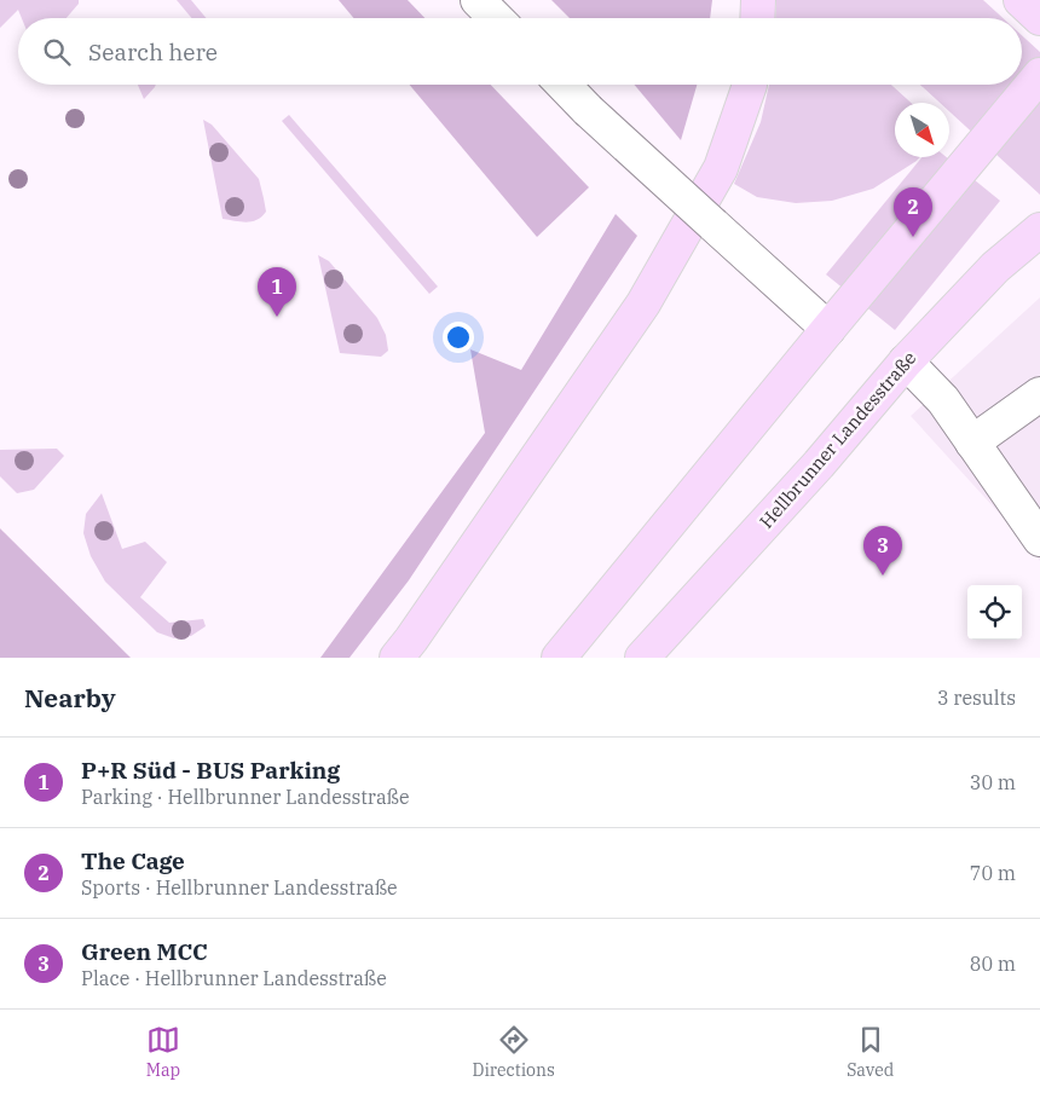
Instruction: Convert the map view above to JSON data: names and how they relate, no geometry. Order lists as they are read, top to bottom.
{
  "streets": {
    "main road": ["Hellbrunner Landesstraße"]
  },
  "north": "bottom right",
  "page": {
    "search": "Search here",
    "pins": ["2", "1", "3"],
    "heading": ["Nearby", "3 results"],
    "list": [
      {
        "mark": "1",
        "name": "P+R Süd - BUS Parking",
        "note": "Parking · Hellbrunner Landesstraße",
        "value": "30 m"
      },
      {
        "mark": "2",
        "name": "The Cage",
        "note": "Sports · Hellbrunner Landesstraße",
        "value": "70 m"
      },
      {
        "mark": "3",
        "name": "Green MCC",
        "note": "Place · Hellbrunner Landesstraße",
        "value": "80 m"
      }
    ],
    "nav": ["Map", "Directions", "Saved"]
  }
}
